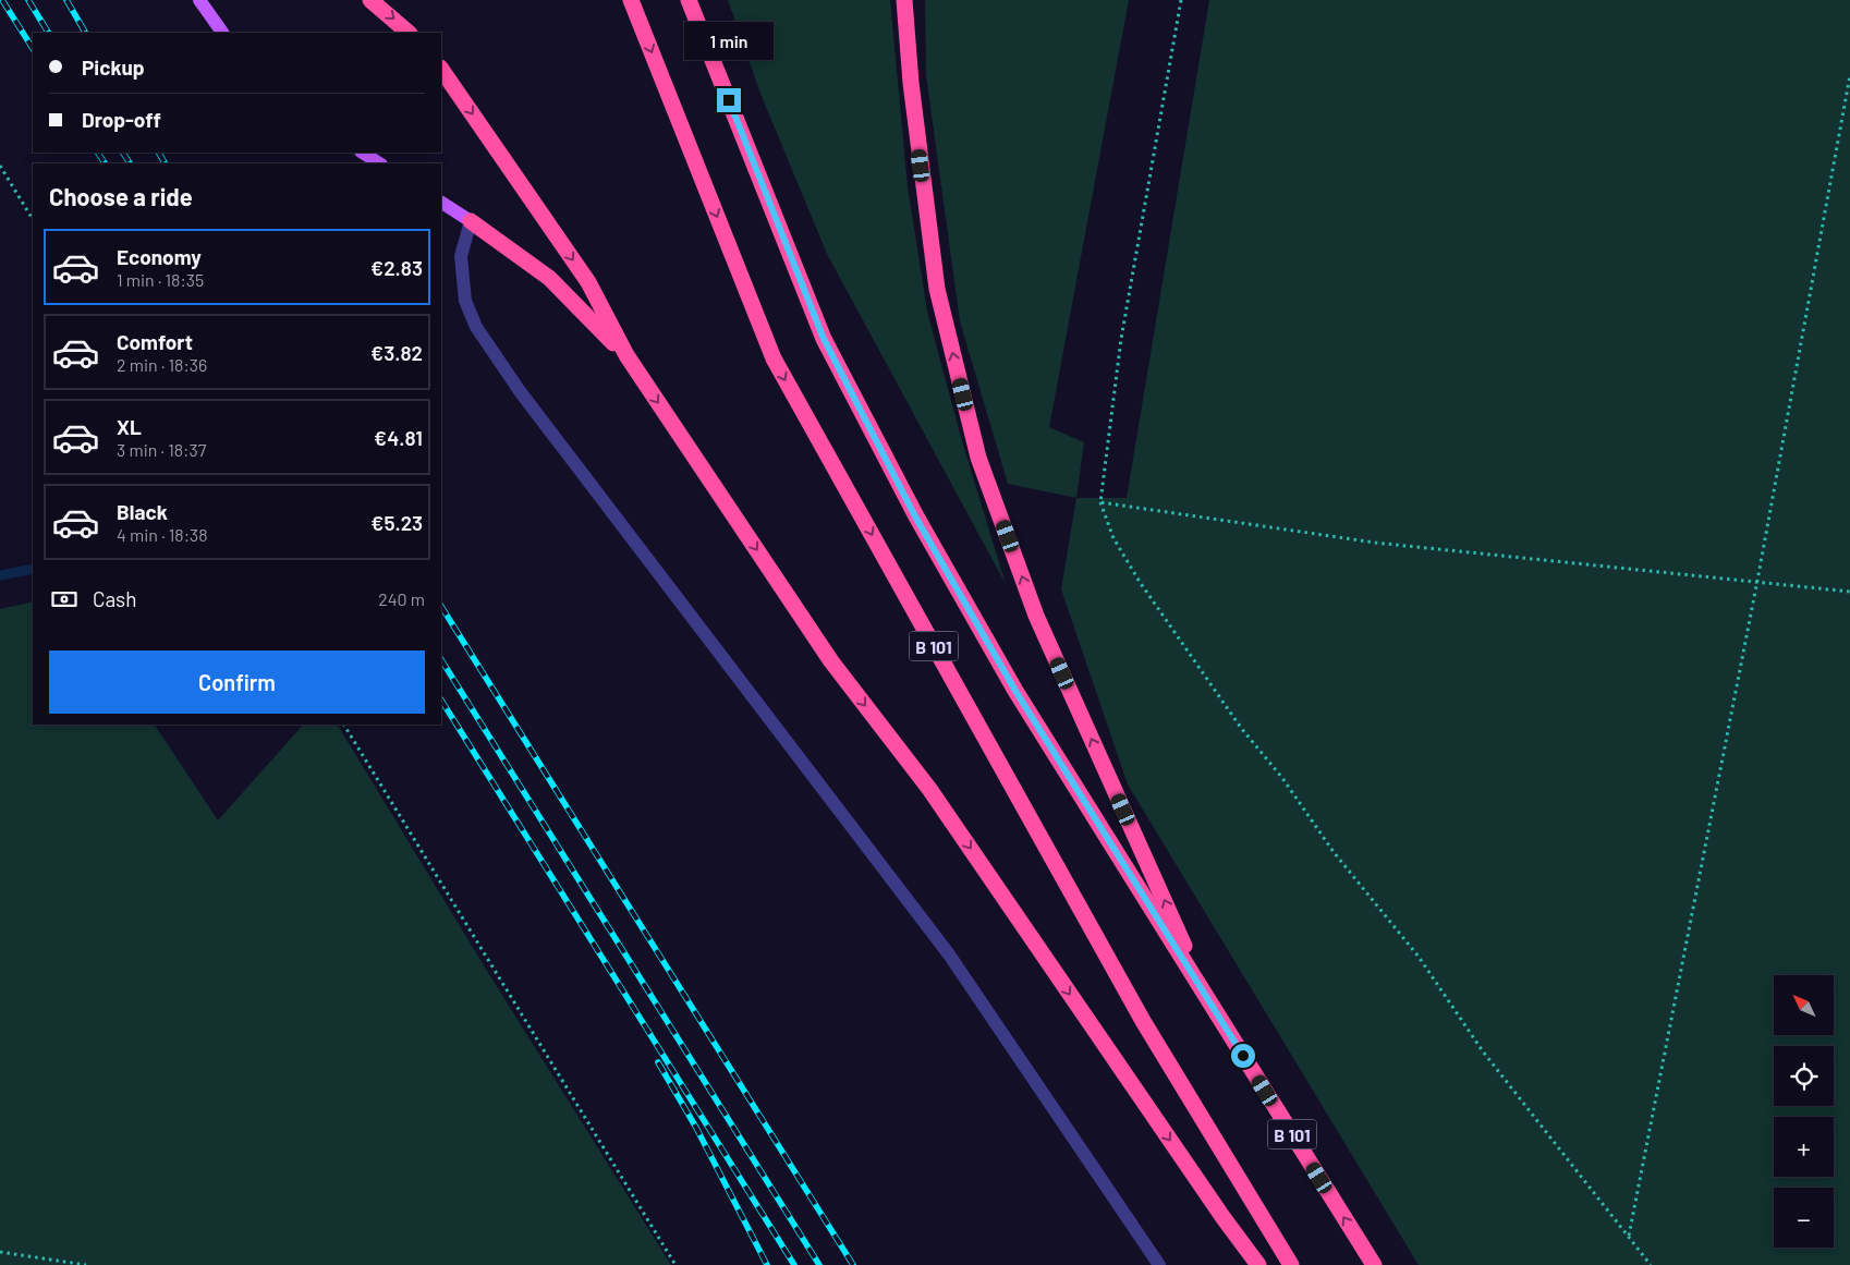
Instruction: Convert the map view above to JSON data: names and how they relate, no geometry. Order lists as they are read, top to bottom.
{
  "streets": {
    "highway": ["B 101"]
  },
  "north": "top left",
  "page": {
    "bubble": "1 min",
    "banner": ["Pickup", "Drop-off"],
    "heading": "Choose a ride",
    "list": [
      {
        "name": "Economy",
        "note": "1 min · 18:35",
        "value": "€2.83"
      },
      {
        "name": "Comfort",
        "note": "2 min · 18:36",
        "value": "€3.82"
      },
      {
        "name": "XL",
        "note": "3 min · 18:37",
        "value": "€4.81"
      },
      {
        "name": "Black",
        "note": "4 min · 18:38",
        "value": "€5.23"
      }
    ],
    "pay": ["Cash", "240 m"],
    "buttons": "Confirm",
    "map_buttons": ["+", "−"]
  }
}
